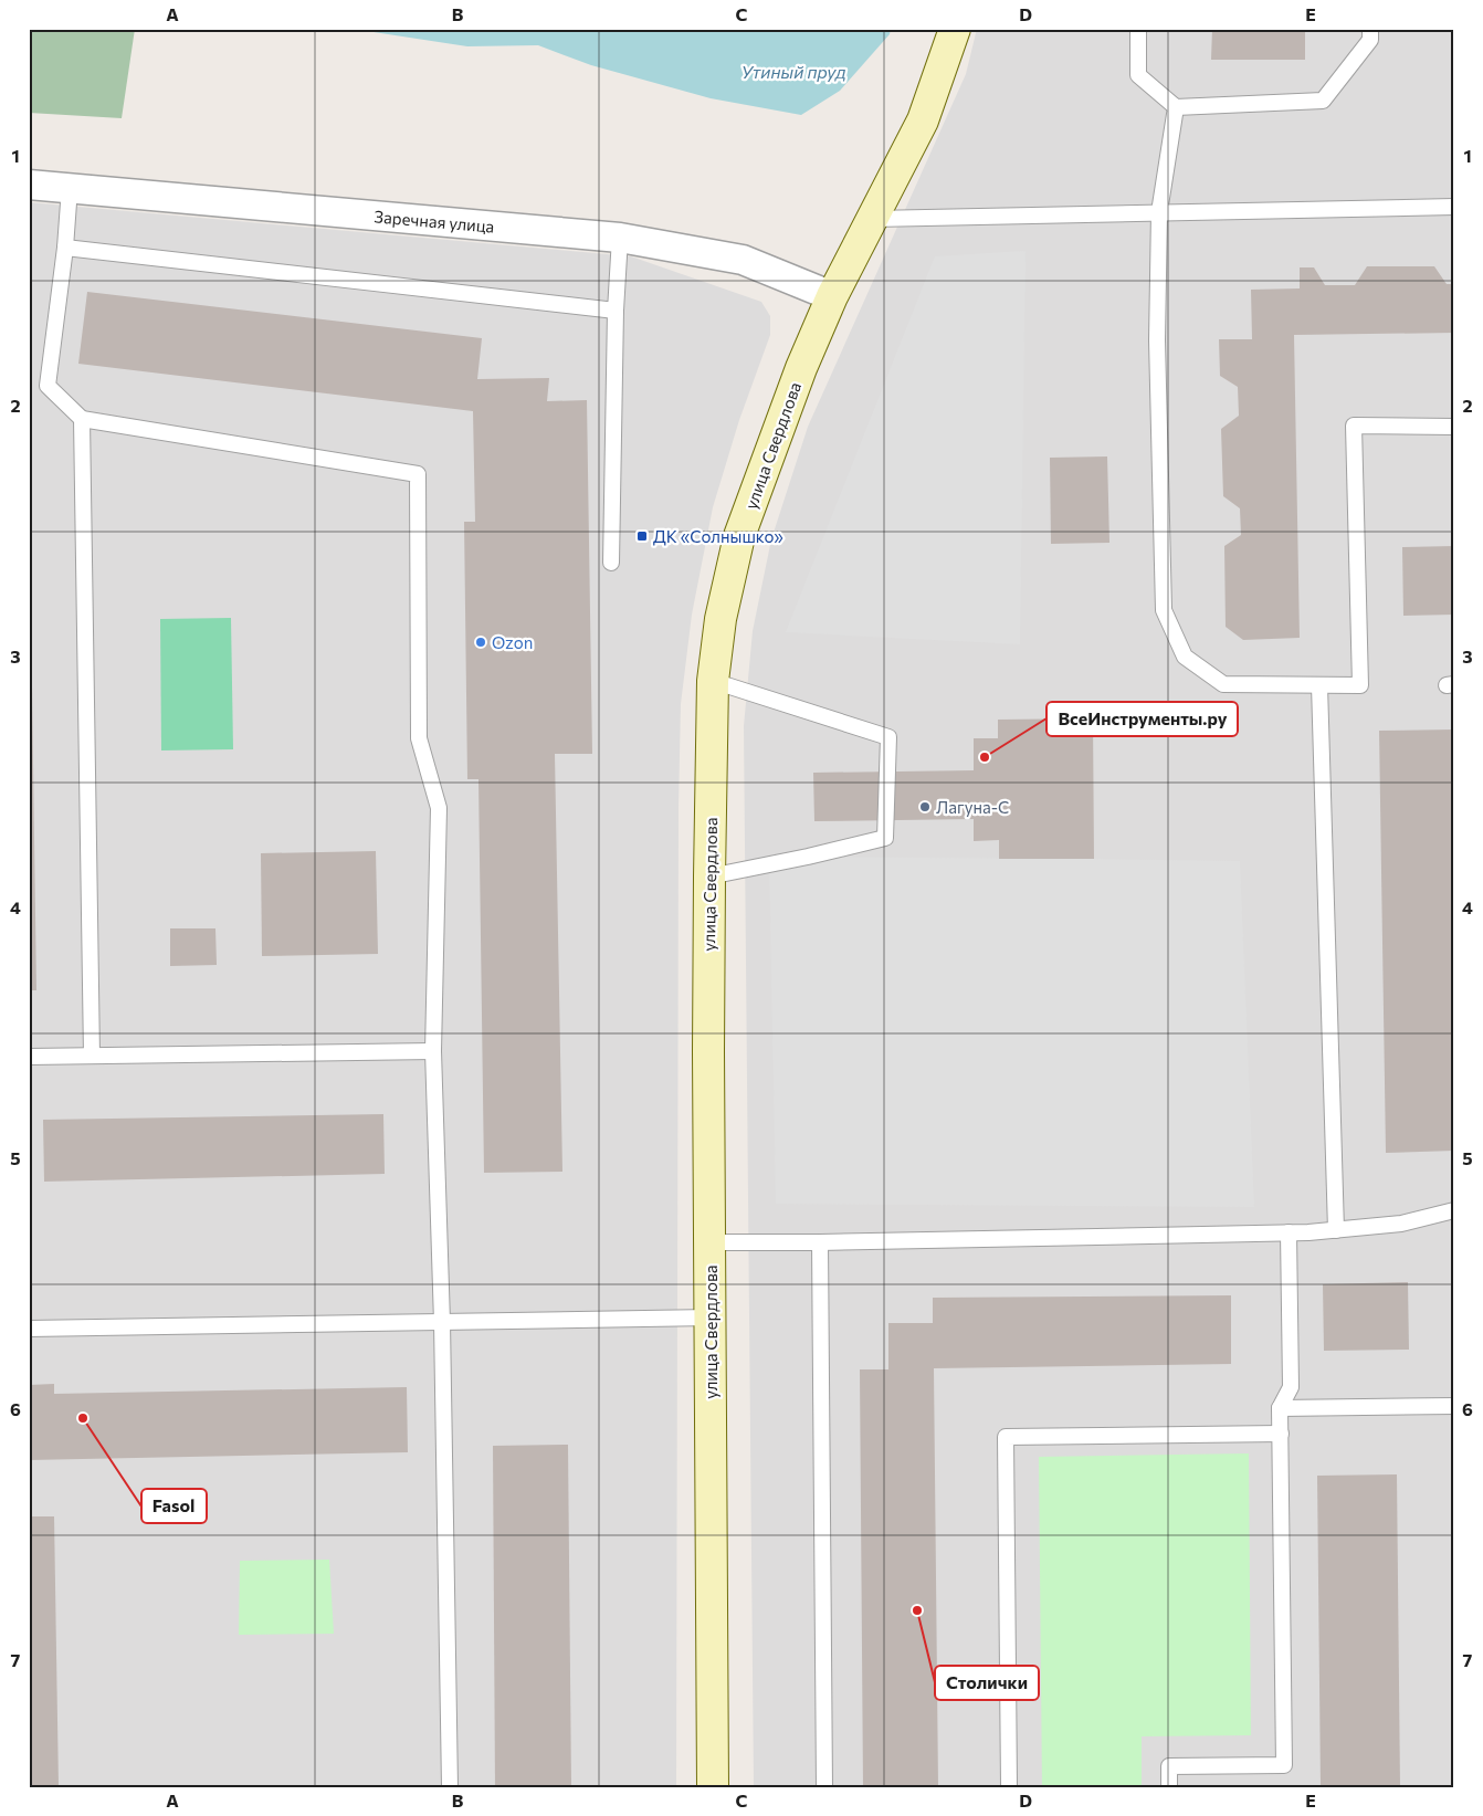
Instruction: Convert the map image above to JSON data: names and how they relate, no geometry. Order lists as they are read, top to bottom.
{
  "streets": {
    "main road": ["улица Свердлова"],
    "street": ["Заречная улица"]
  },
  "crossings": [
    ["Заречная улица", "улица Свердлова"]
  ],
  "water": ["Утиный пруд"],
  "places": {
    "transit": ["ДК «Солнышко»"],
    "other": [
      "Ozon",
      "ВсеИнструменты.ру",
      "Лагуна-С",
      "Fasol",
      "Столички"
    ]
  },
  "grid": {
    "columns": [
      "A",
      "B",
      "C",
      "D",
      "E"
    ],
    "rows": [
      "1",
      "2",
      "3",
      "4",
      "5",
      "6",
      "7"
    ]
  }
}
